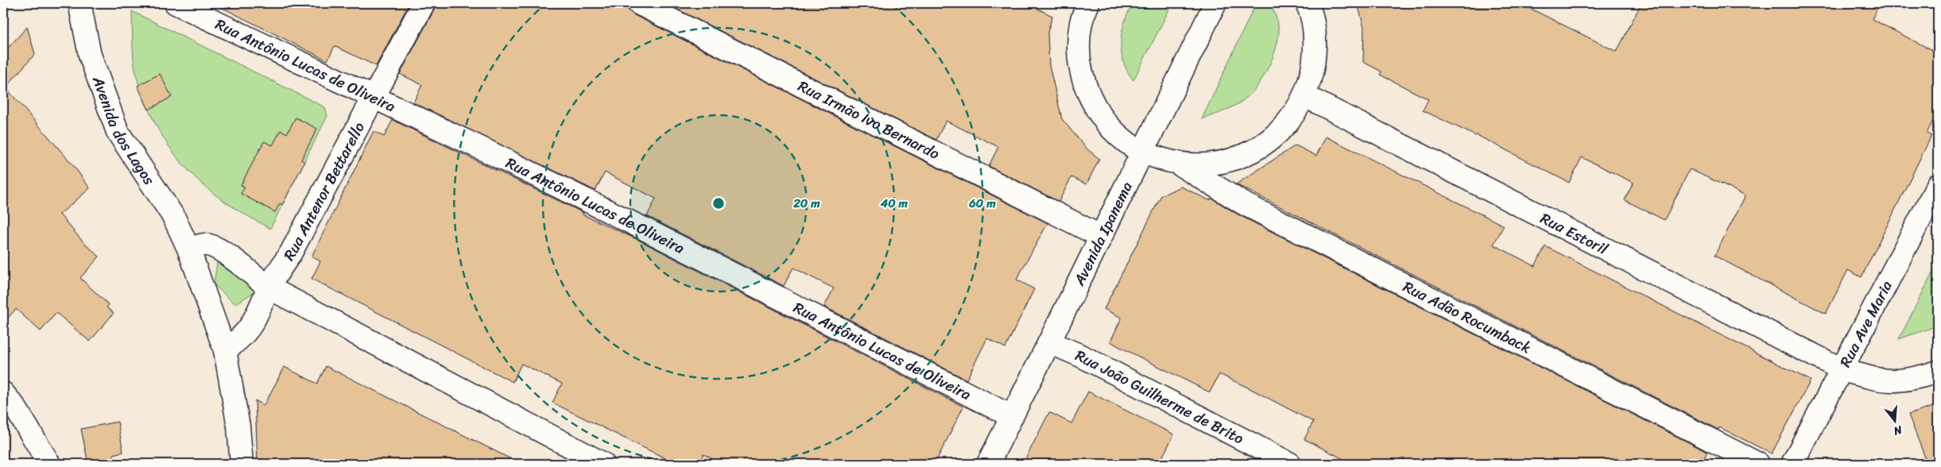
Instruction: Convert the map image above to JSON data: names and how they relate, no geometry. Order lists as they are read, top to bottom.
{
  "streets": {
    "street": [
      "Rua Antônio Lucas de Oliveira",
      "Rua Irmão Ivo Bernardo",
      "Avenida dos Lagos",
      "Rua Antenor Bettarello",
      "Rua Estoril",
      "Avenida Ipanema",
      "Rua Adão Rocumback",
      "Rua Ave Maria",
      "Rua João Guilherme de Brito"
    ]
  },
  "crossings": [
    ["Rua Antônio Lucas de Oliveira", "Rua Antenor Bettarello"],
    ["Rua Antônio Lucas de Oliveira", "Avenida Ipanema"],
    ["Rua Irmão Ivo Bernardo", "Avenida Ipanema"],
    ["Avenida dos Lagos", "Rua Antenor Bettarello"],
    ["Rua Estoril", "Rua Ave Maria"],
    ["Avenida Ipanema", "Rua João Guilherme de Brito"]
  ],
  "north": "bottom",
  "rings": ["20 m", "40 m", "60 m"]
}
